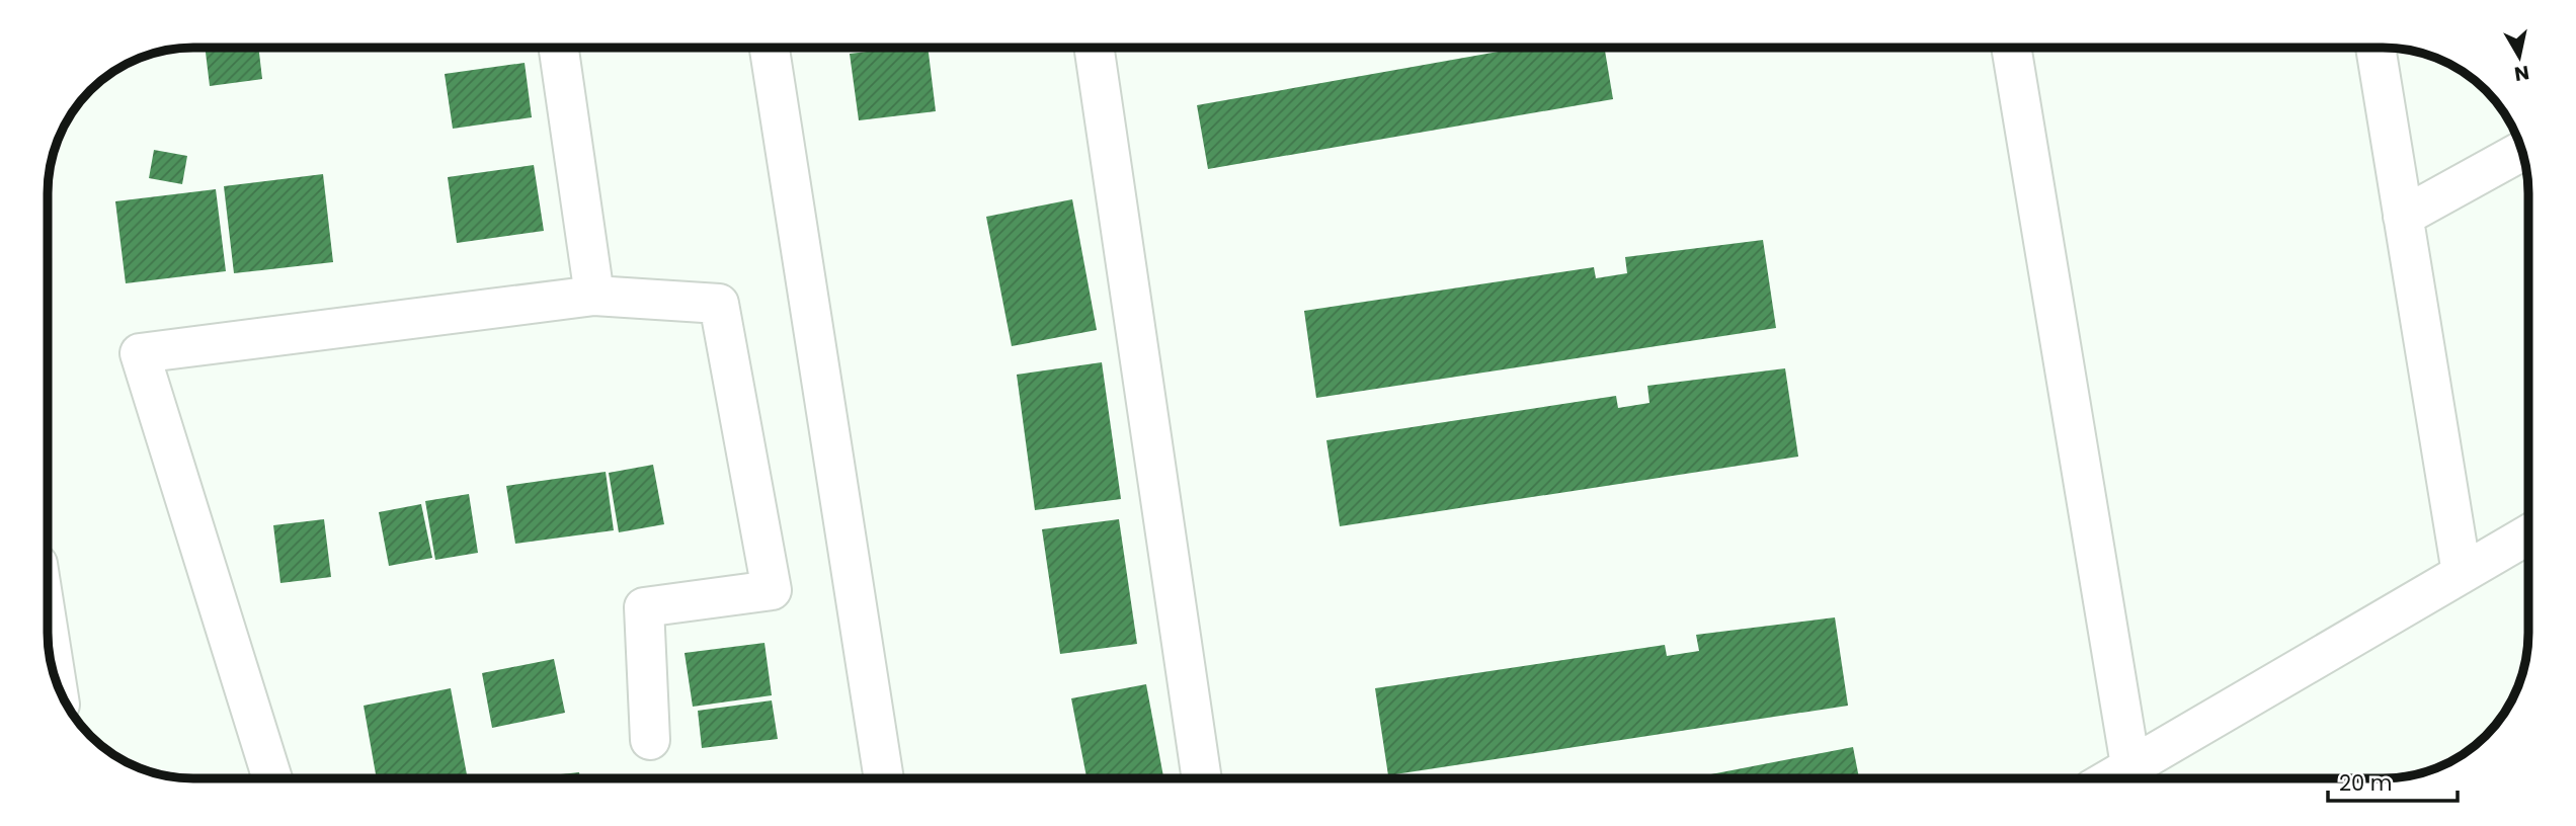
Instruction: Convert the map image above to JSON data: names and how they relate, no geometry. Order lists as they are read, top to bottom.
{
  "scale_bar": "20 m",
  "north": "bottom"
}
